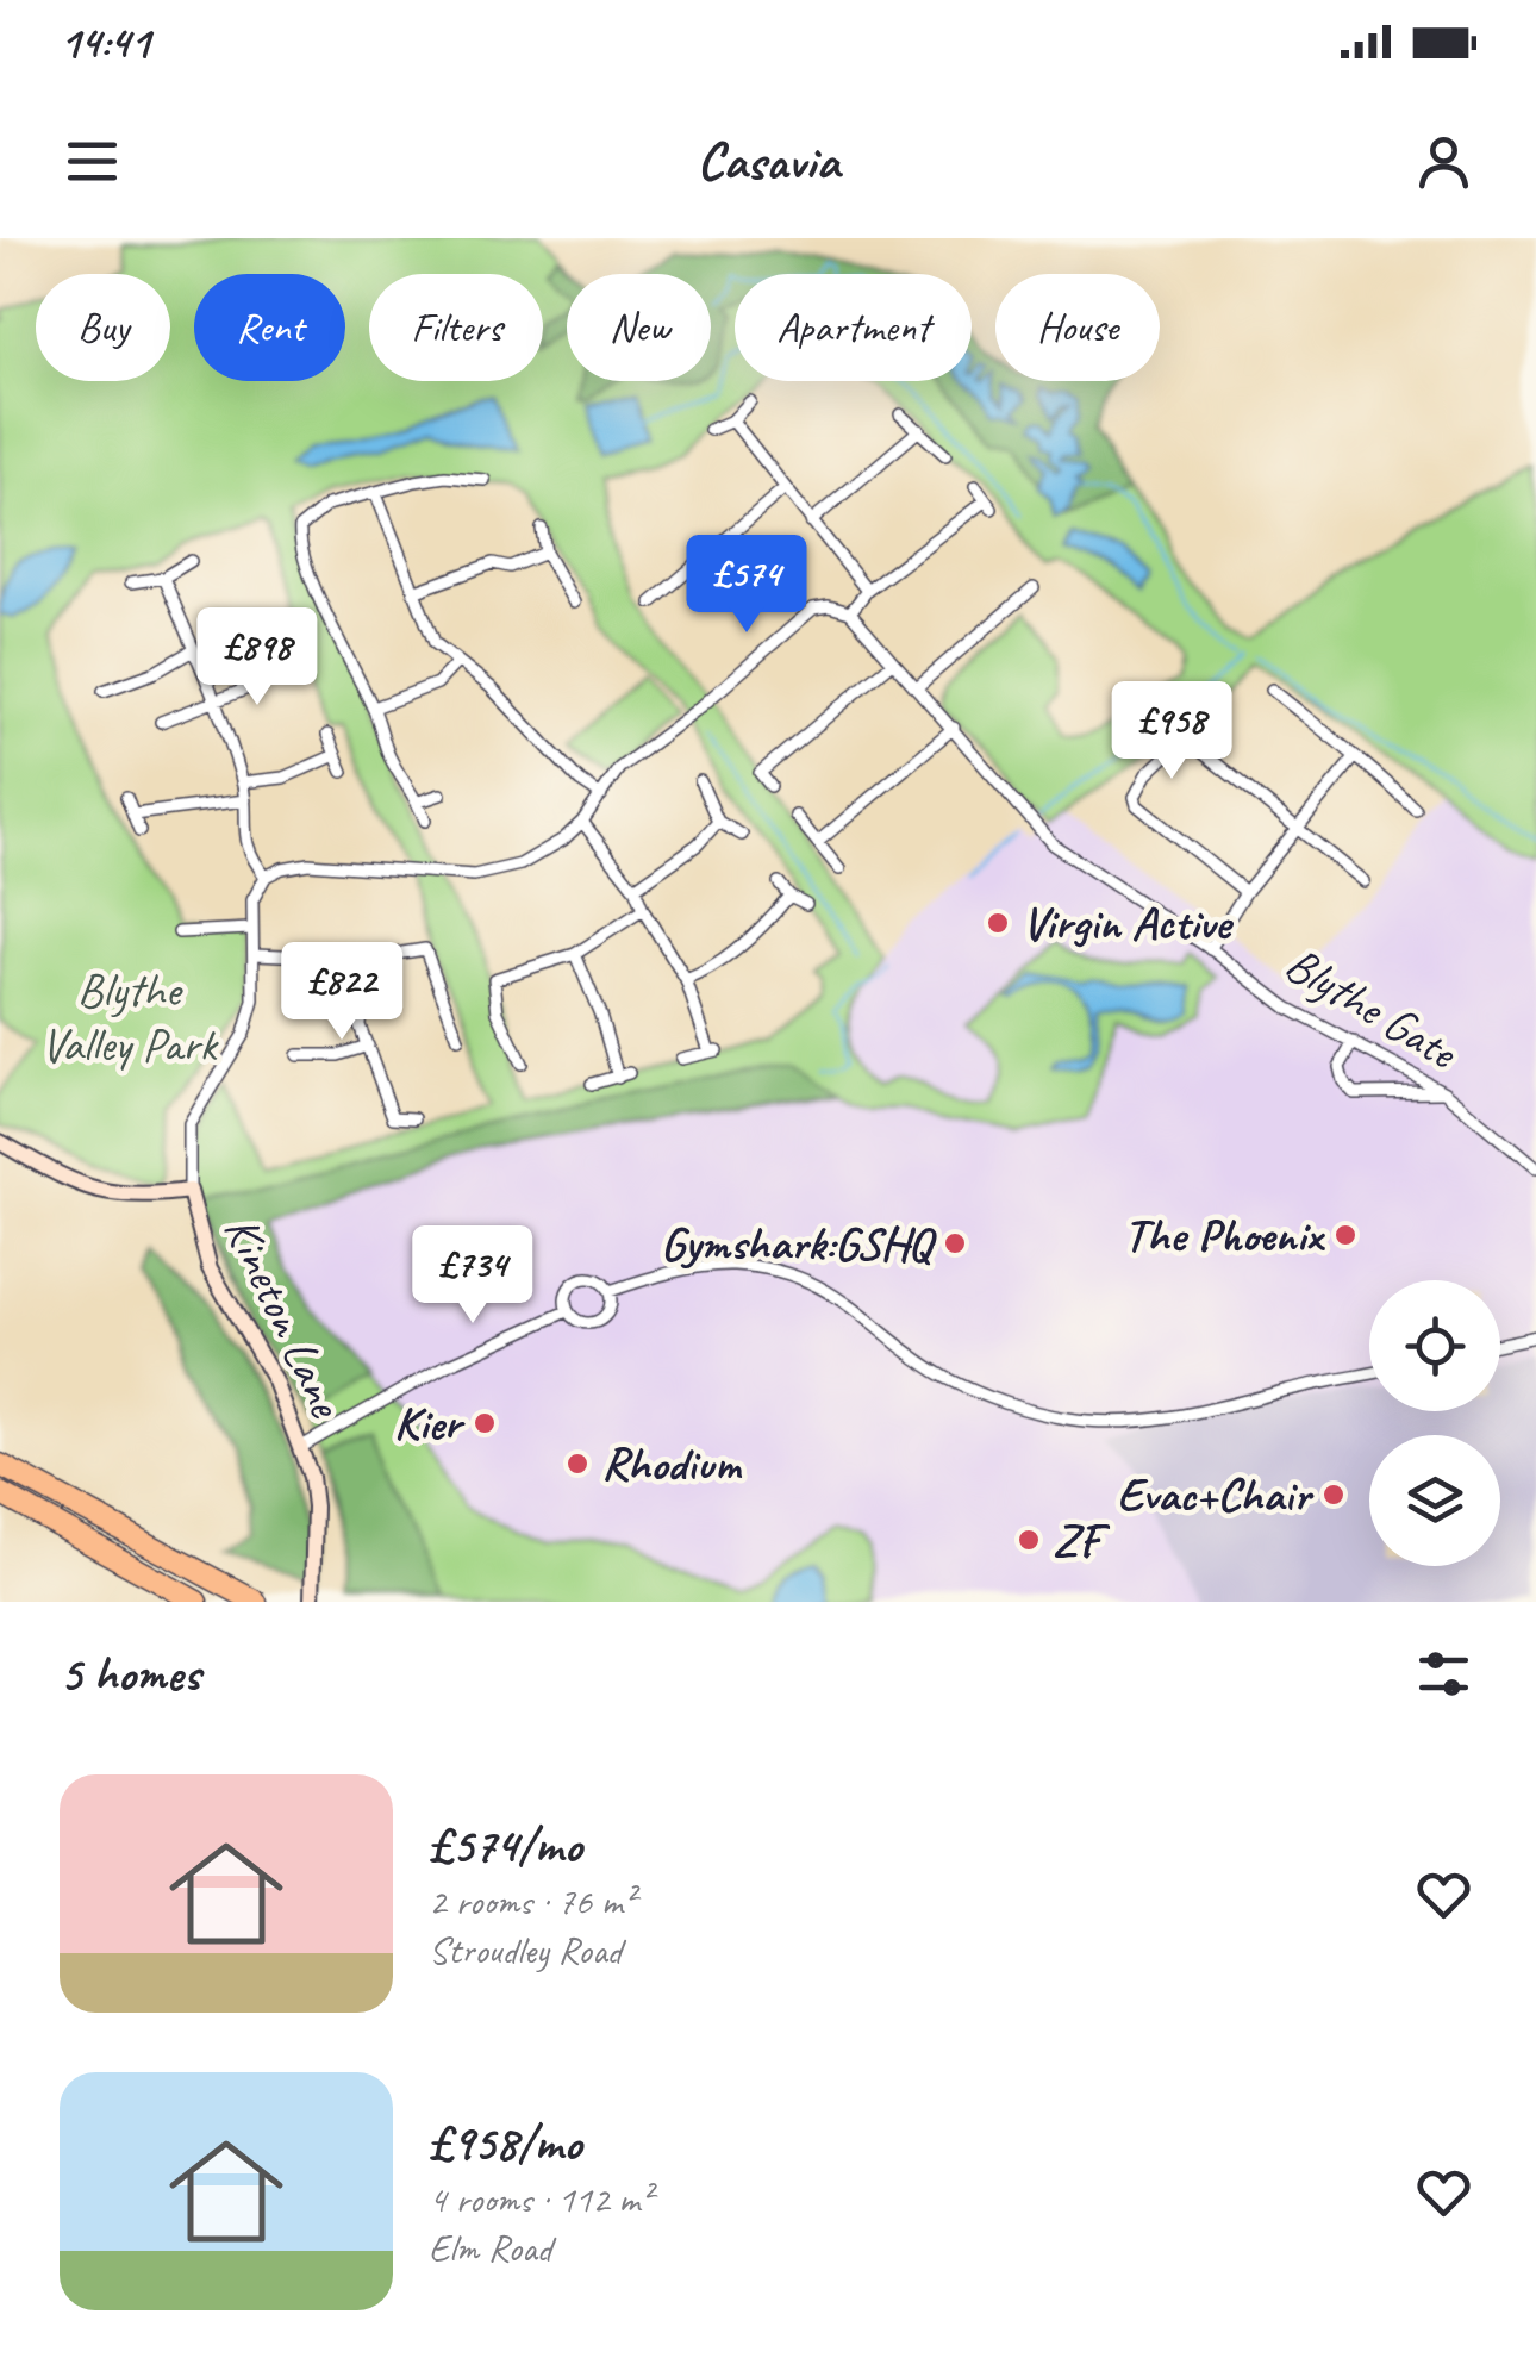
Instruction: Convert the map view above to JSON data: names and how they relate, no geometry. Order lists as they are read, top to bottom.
{
  "streets": {
    "street": ["Blythe Gate", "Kineton Lane"]
  },
  "parks": ["Blythe Valley Park"],
  "places": [
    "Virgin Active",
    "The Phoenix",
    "Gymshark:GSHQ",
    "Kier",
    "Rhodium",
    "Evac+Chair",
    "ZF"
  ],
  "page": {
    "status": "14:41",
    "header": "Casavia",
    "chip": [
      "Buy",
      "Rent",
      "Filters",
      "New",
      "Apartment",
      "House"
    ],
    "price": [
      "£574",
      "£898",
      "£958",
      "£822",
      "£734"
    ],
    "heading": "5 homes",
    "list": [
      {
        "name": "£574/mo",
        "note": "2 rooms · 76 m² · Stroudley Road"
      },
      {
        "name": "£958/mo",
        "note": "4 rooms · 112 m² · Elm Road"
      }
    ]
  }
}
